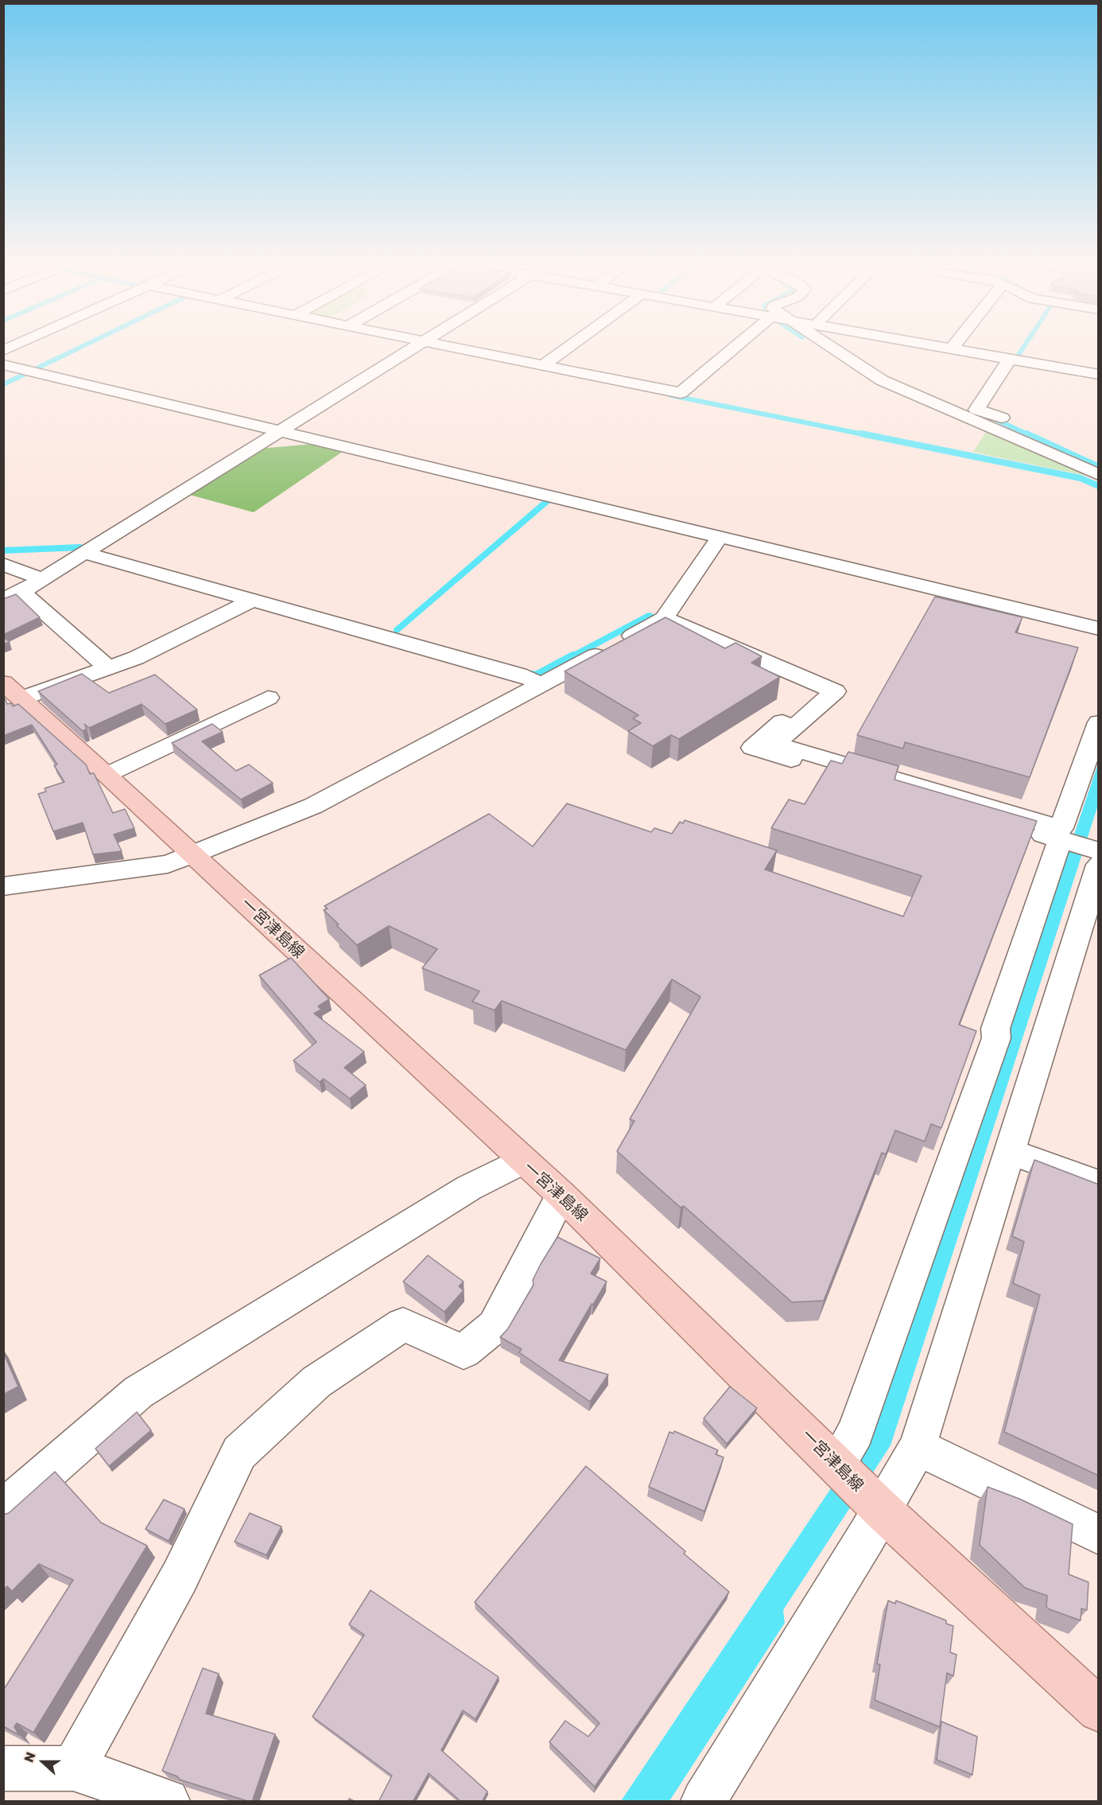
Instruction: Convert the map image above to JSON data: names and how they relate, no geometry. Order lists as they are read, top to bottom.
{
  "streets": {
    "main road": ["一宮津島線"]
  },
  "north": "left"
}
